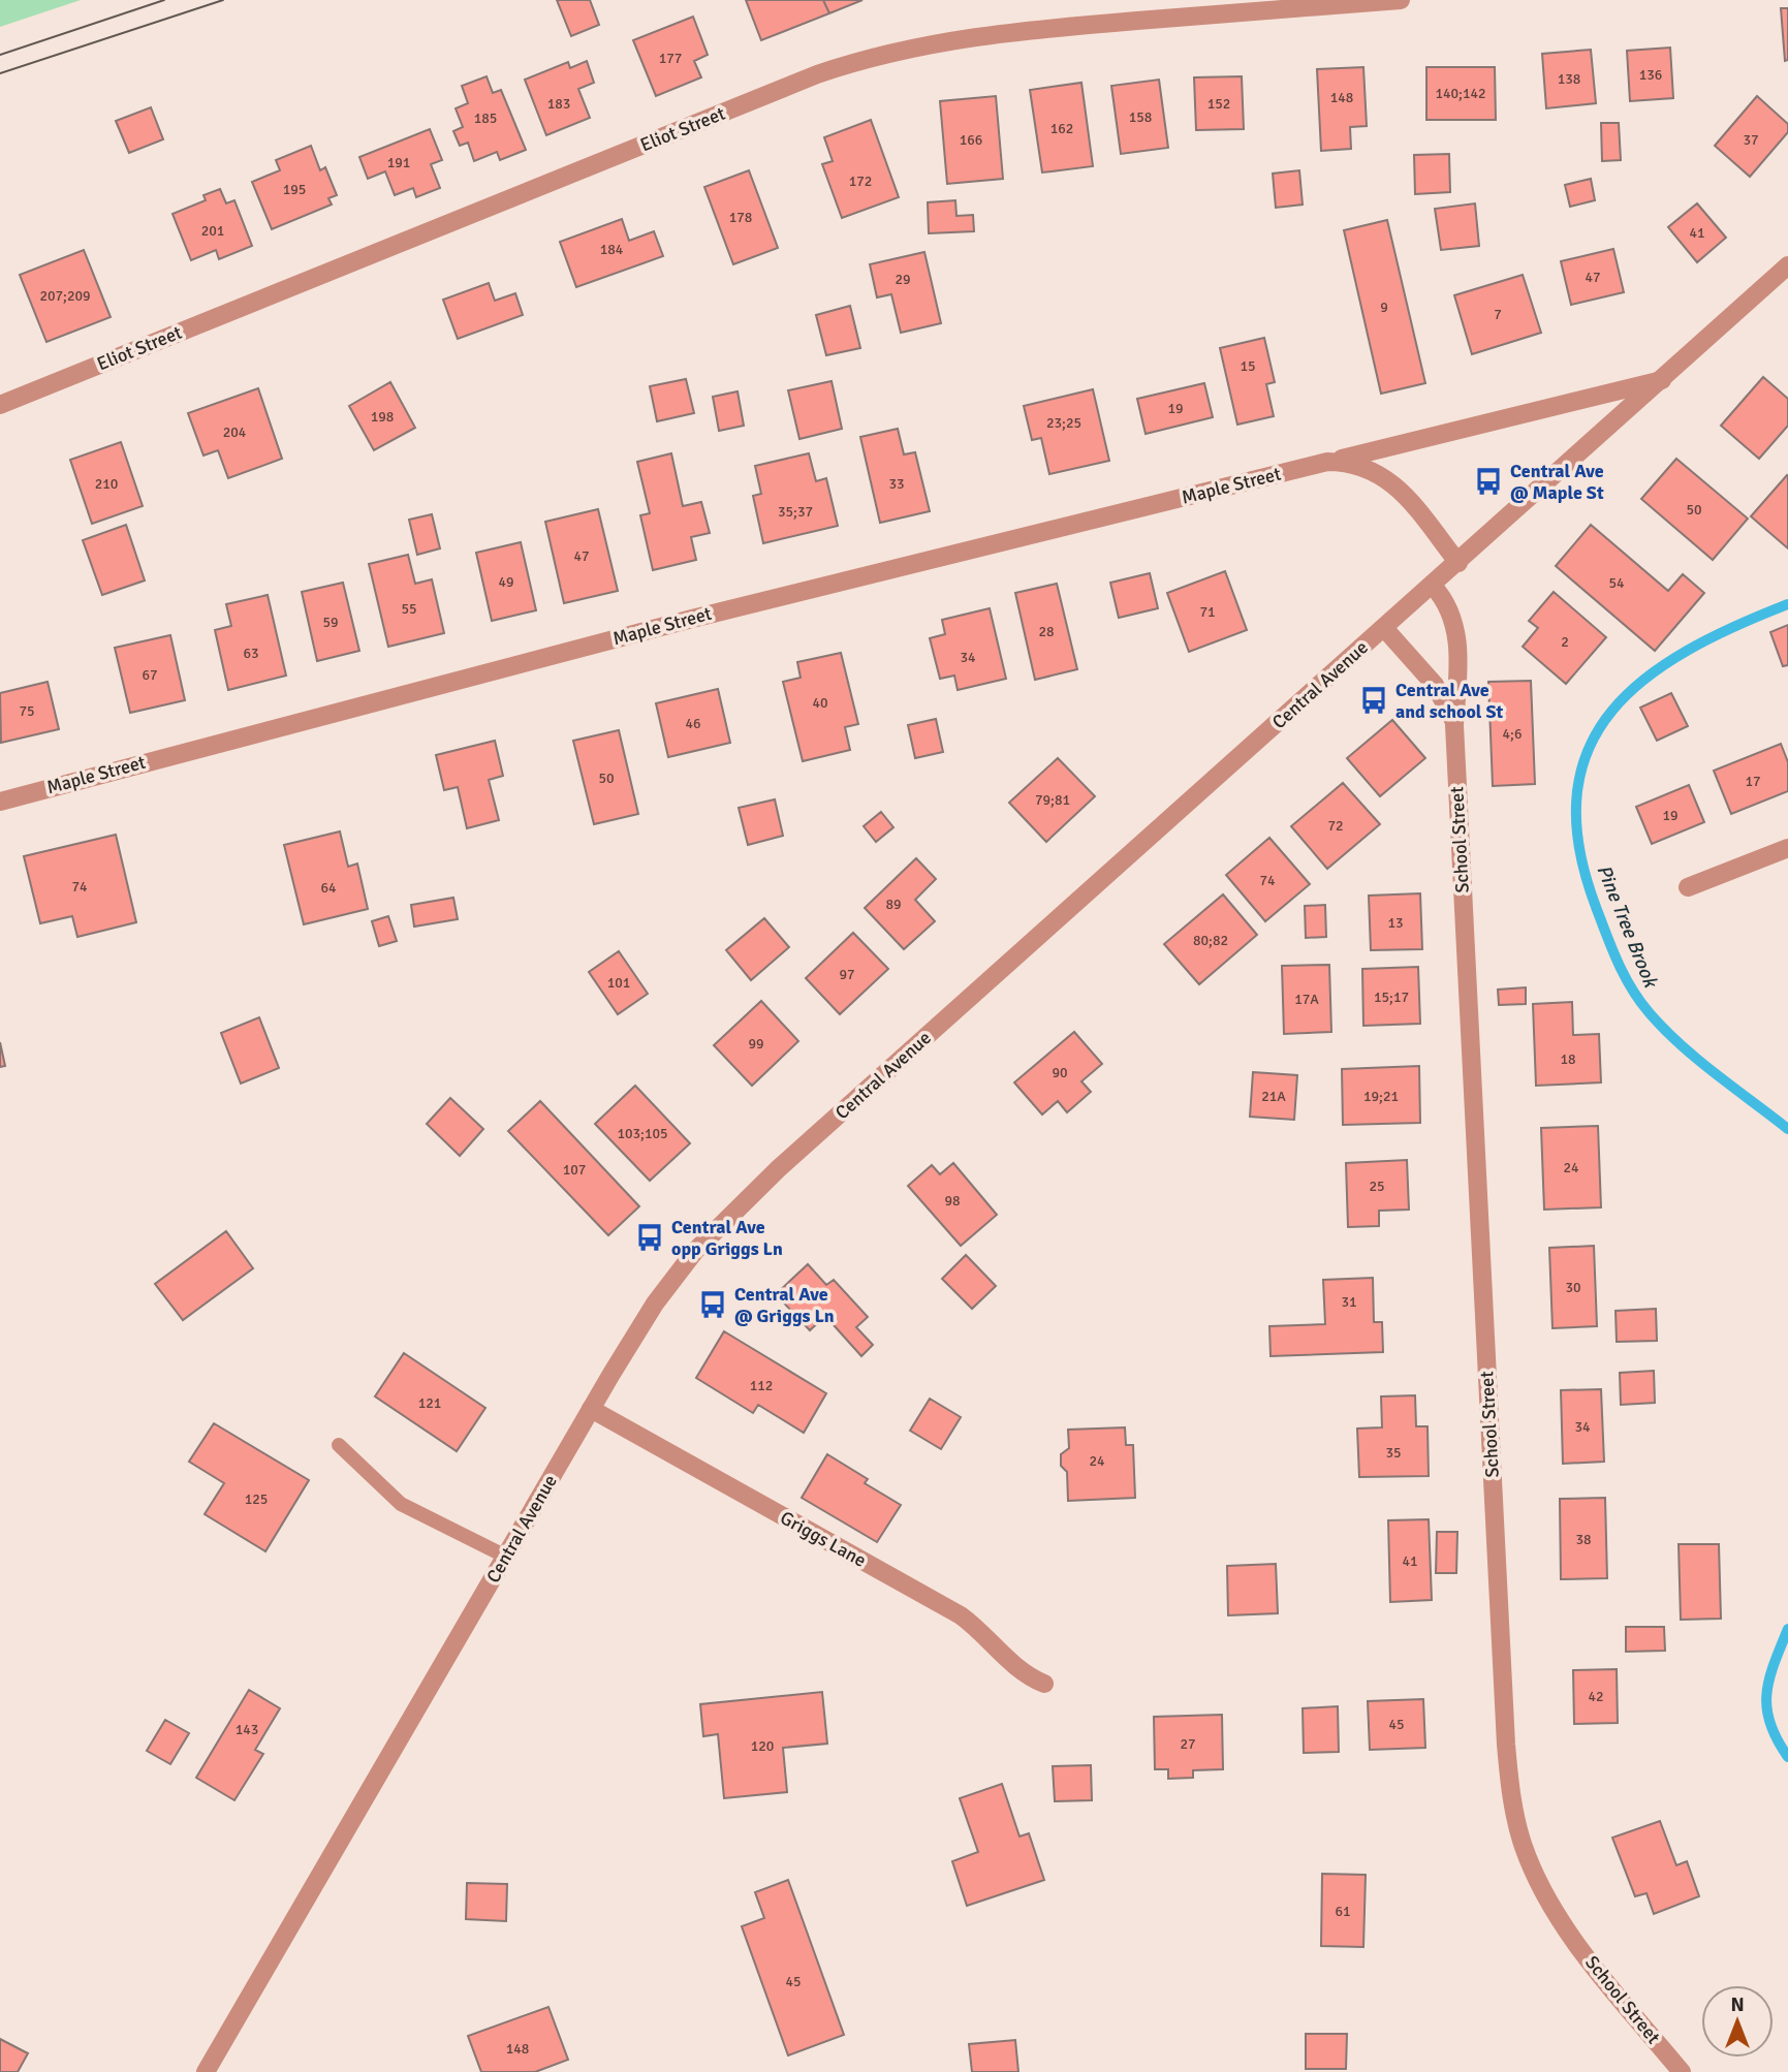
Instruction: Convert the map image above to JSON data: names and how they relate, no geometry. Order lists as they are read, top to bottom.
{
  "streets": {
    "street": [
      "Eliot Street",
      "Maple Street",
      "Central Avenue",
      "School Street",
      "Griggs Lane"
    ]
  },
  "crossings": [
    ["Maple Street", "Central Avenue"],
    ["Central Avenue", "School Street"],
    ["Central Avenue", "Griggs Lane"]
  ],
  "water": ["Pine Tree Brook"],
  "places": {
    "bus stop": [
      "Central Ave @ Maple St",
      "Central Ave and school St",
      "Central Ave opp Griggs Ln",
      "Central Ave @ Griggs Ln"
    ]
  },
  "house_numbers": [
    "177",
    "136",
    "138",
    "140;142",
    "148",
    "183",
    "152",
    "158",
    "185",
    "162",
    "166",
    "37",
    "191",
    "172",
    "195",
    "178",
    "201",
    "41",
    "184",
    "47",
    "29",
    "207;209",
    "9",
    "7",
    "15",
    "19",
    "198",
    "23;25",
    "204",
    "210",
    "33",
    "50",
    "35;37",
    "47",
    "49",
    "54",
    "55",
    "71",
    "59",
    "28",
    "2",
    "63",
    "34",
    "67",
    "40",
    "75",
    "46",
    "4;6",
    "50",
    "17",
    "79;81",
    "19",
    "72",
    "74",
    "74",
    "64",
    "89",
    "13",
    "80;82",
    "97",
    "101",
    "15;17",
    "17A",
    "99",
    "18",
    "90",
    "21A",
    "19;21",
    "103;105",
    "24",
    "107",
    "25",
    "98",
    "30",
    "31",
    "112",
    "121",
    "34",
    "35",
    "24",
    "125",
    "38",
    "41",
    "42",
    "45",
    "143",
    "27",
    "120",
    "61",
    "45",
    "148"
  ],
  "north": "top"
}
